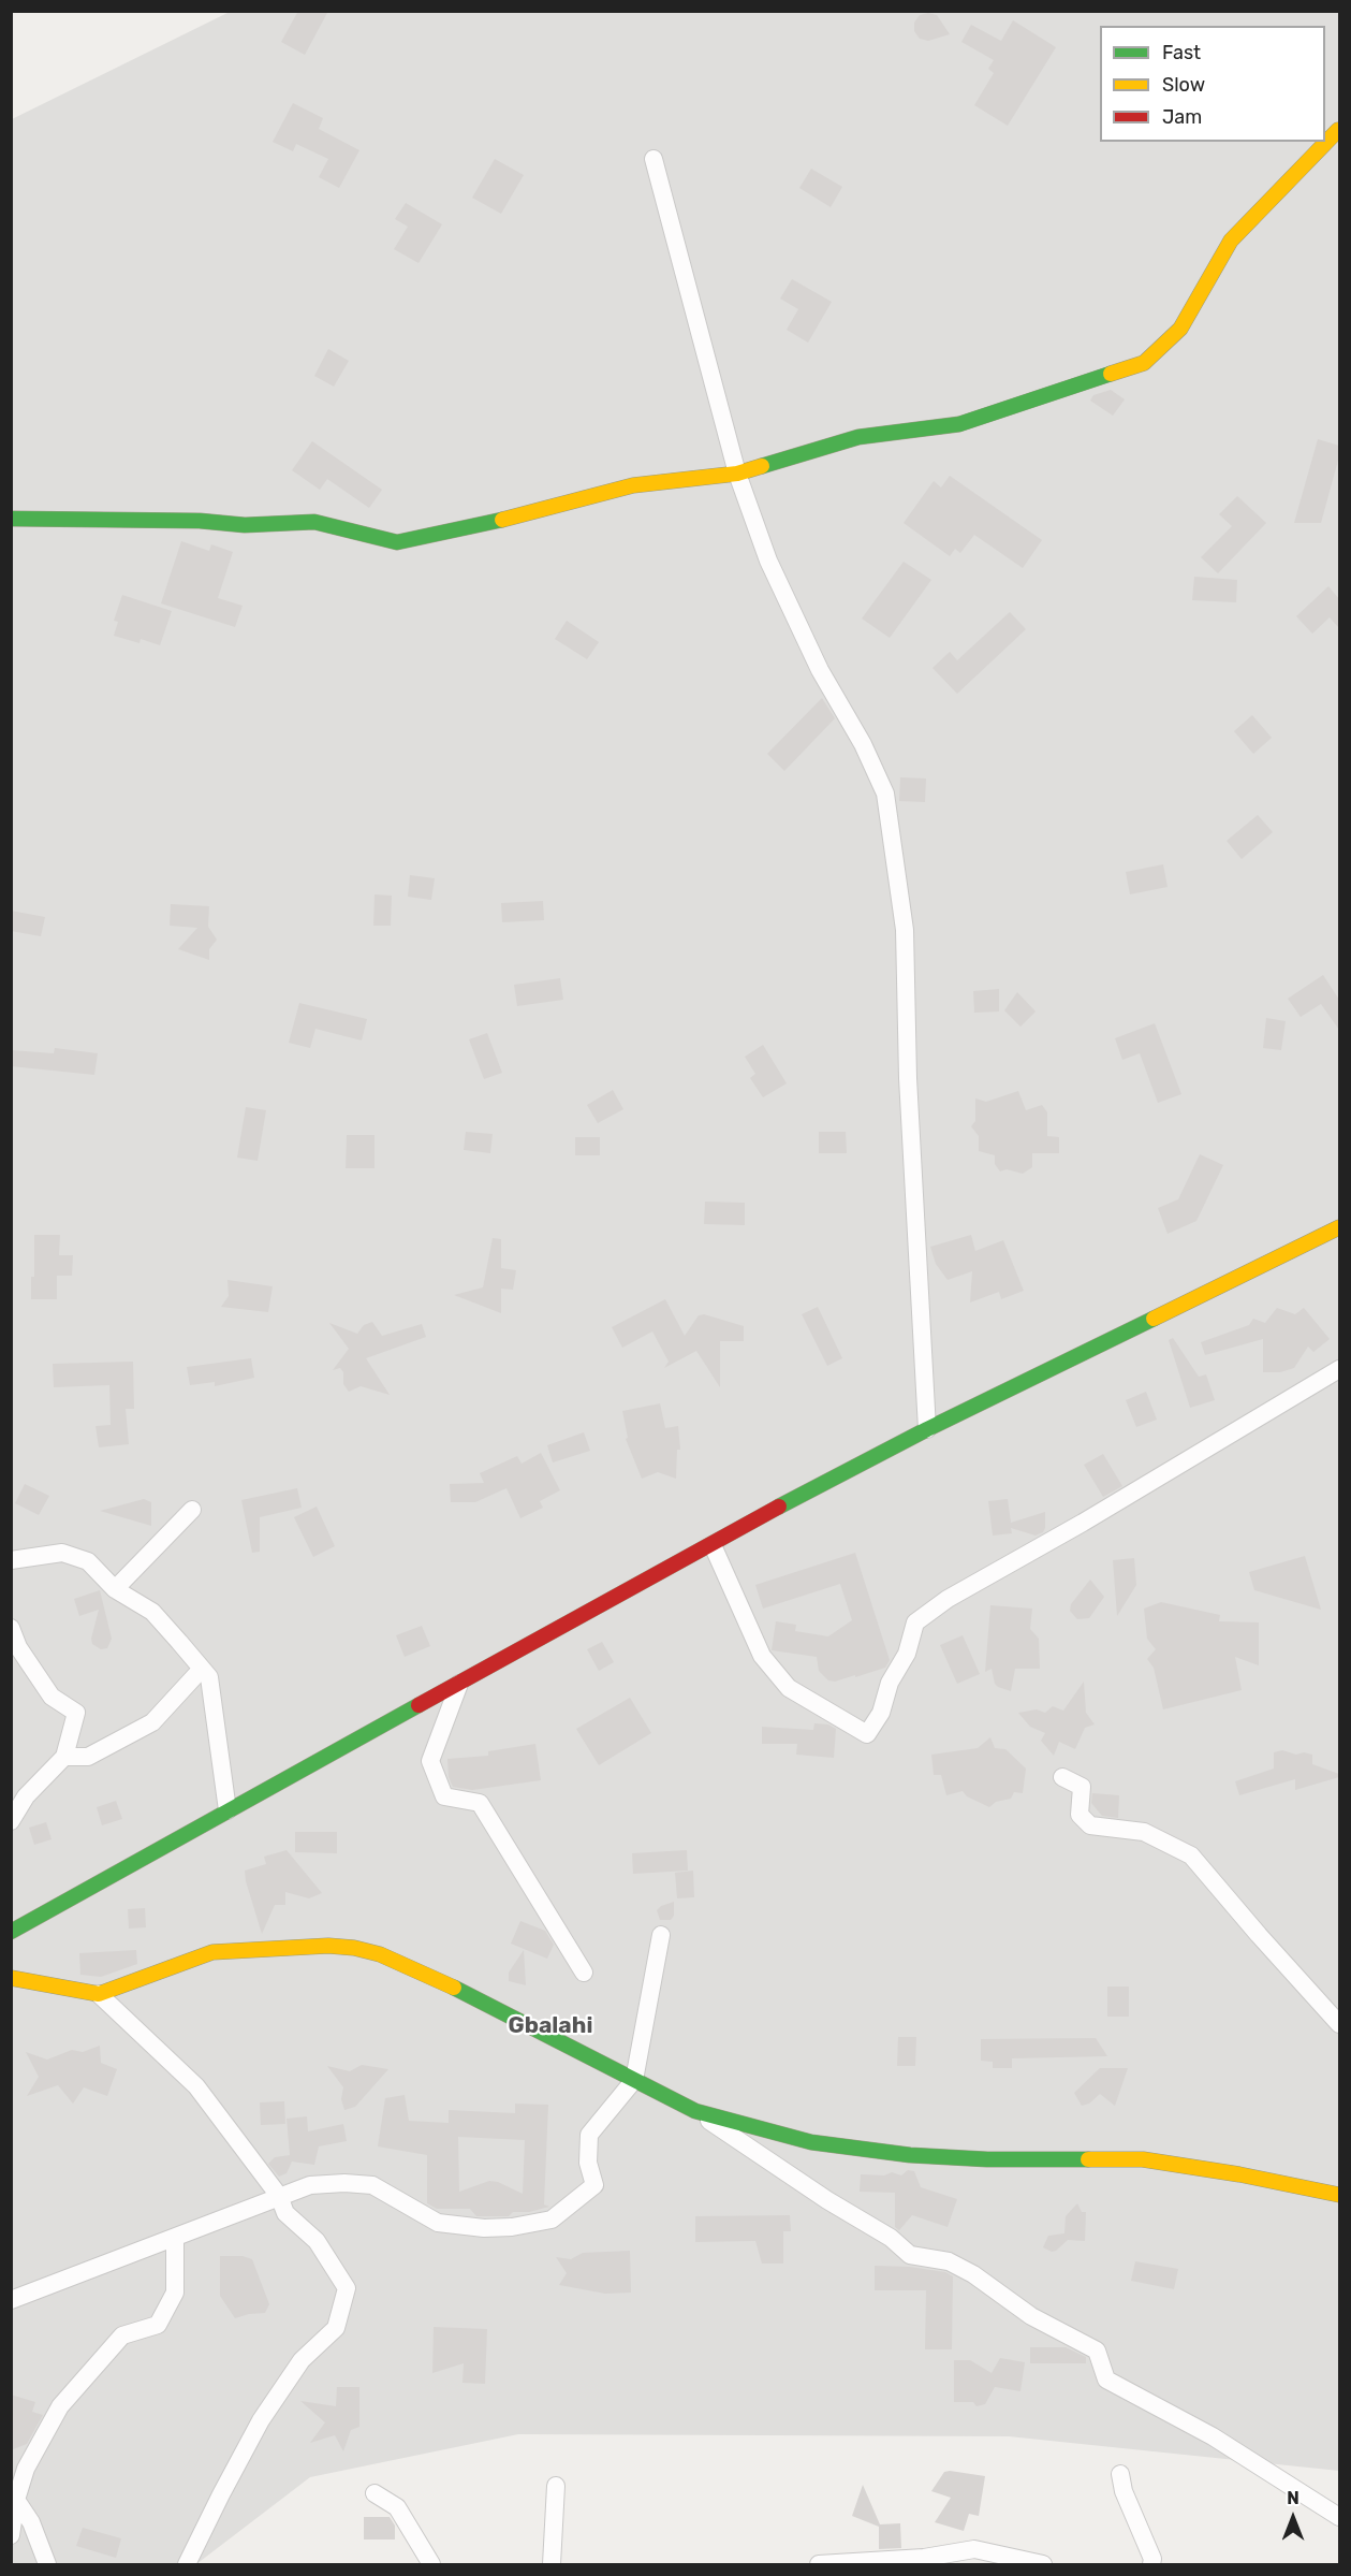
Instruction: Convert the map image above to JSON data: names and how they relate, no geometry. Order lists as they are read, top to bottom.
{
  "districts": ["Gbalahi"],
  "legend": ["Fast", "Slow", "Jam"],
  "north": "top"
}
